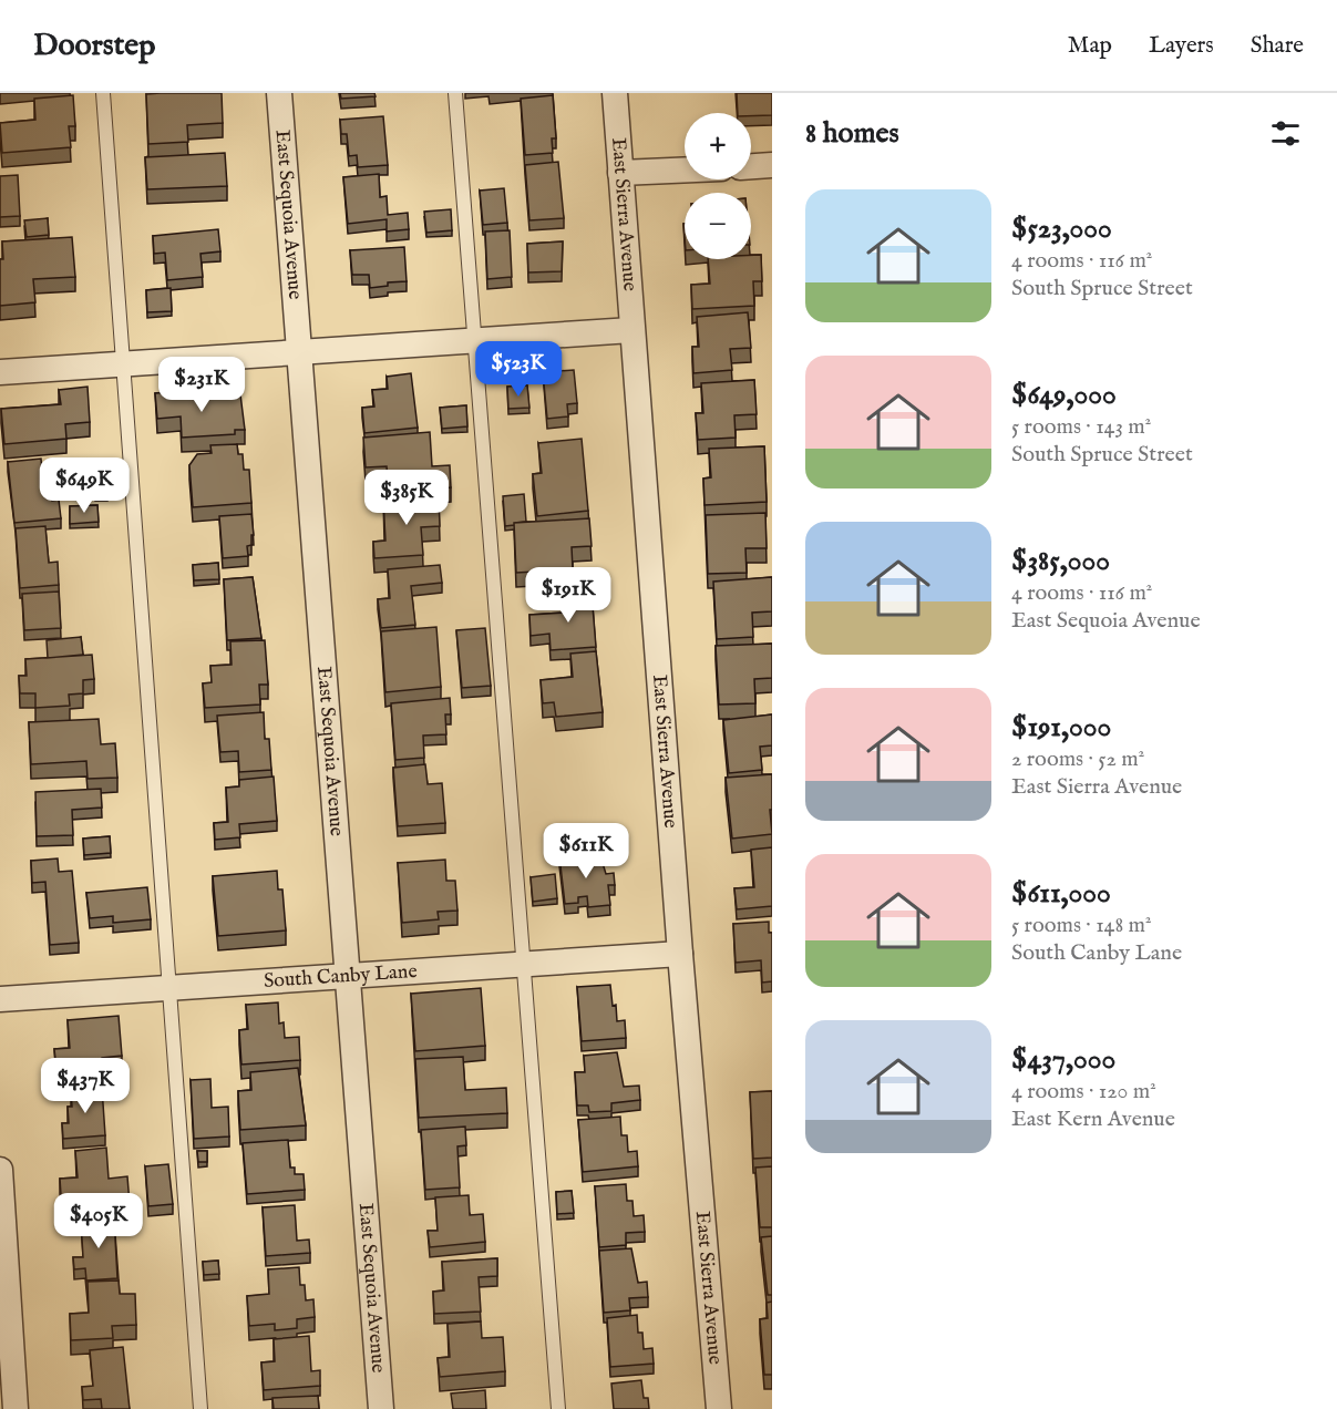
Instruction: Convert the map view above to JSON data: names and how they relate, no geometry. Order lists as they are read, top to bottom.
{
  "streets": {
    "street": ["East Sequoia Avenue", "East Sierra Avenue", "South Canby Lane"]
  },
  "crossings": [
    ["East Sequoia Avenue", "South Canby Lane"],
    ["East Sierra Avenue", "South Canby Lane"]
  ],
  "page": {
    "header": "Doorstep",
    "nav": ["Map", "Layers", "Share"],
    "heading": "8 homes",
    "map_buttons": ["+", "−"],
    "list": [
      {
        "name": "$523,000",
        "note": "4 rooms · 116 m² · South Spruce Street"
      },
      {
        "name": "$649,000",
        "note": "5 rooms · 143 m² · South Spruce Street"
      },
      {
        "name": "$385,000",
        "note": "4 rooms · 116 m² · East Sequoia Avenue"
      },
      {
        "name": "$191,000",
        "note": "2 rooms · 52 m² · East Sierra Avenue"
      },
      {
        "name": "$611,000",
        "note": "5 rooms · 148 m² · South Canby Lane"
      },
      {
        "name": "$437,000",
        "note": "4 rooms · 120 m² · East Kern Avenue"
      }
    ],
    "price": [
      "$523K",
      "$231K",
      "$649K",
      "$385K",
      "$191K",
      "$611K",
      "$437K",
      "$405K"
    ]
  }
}
